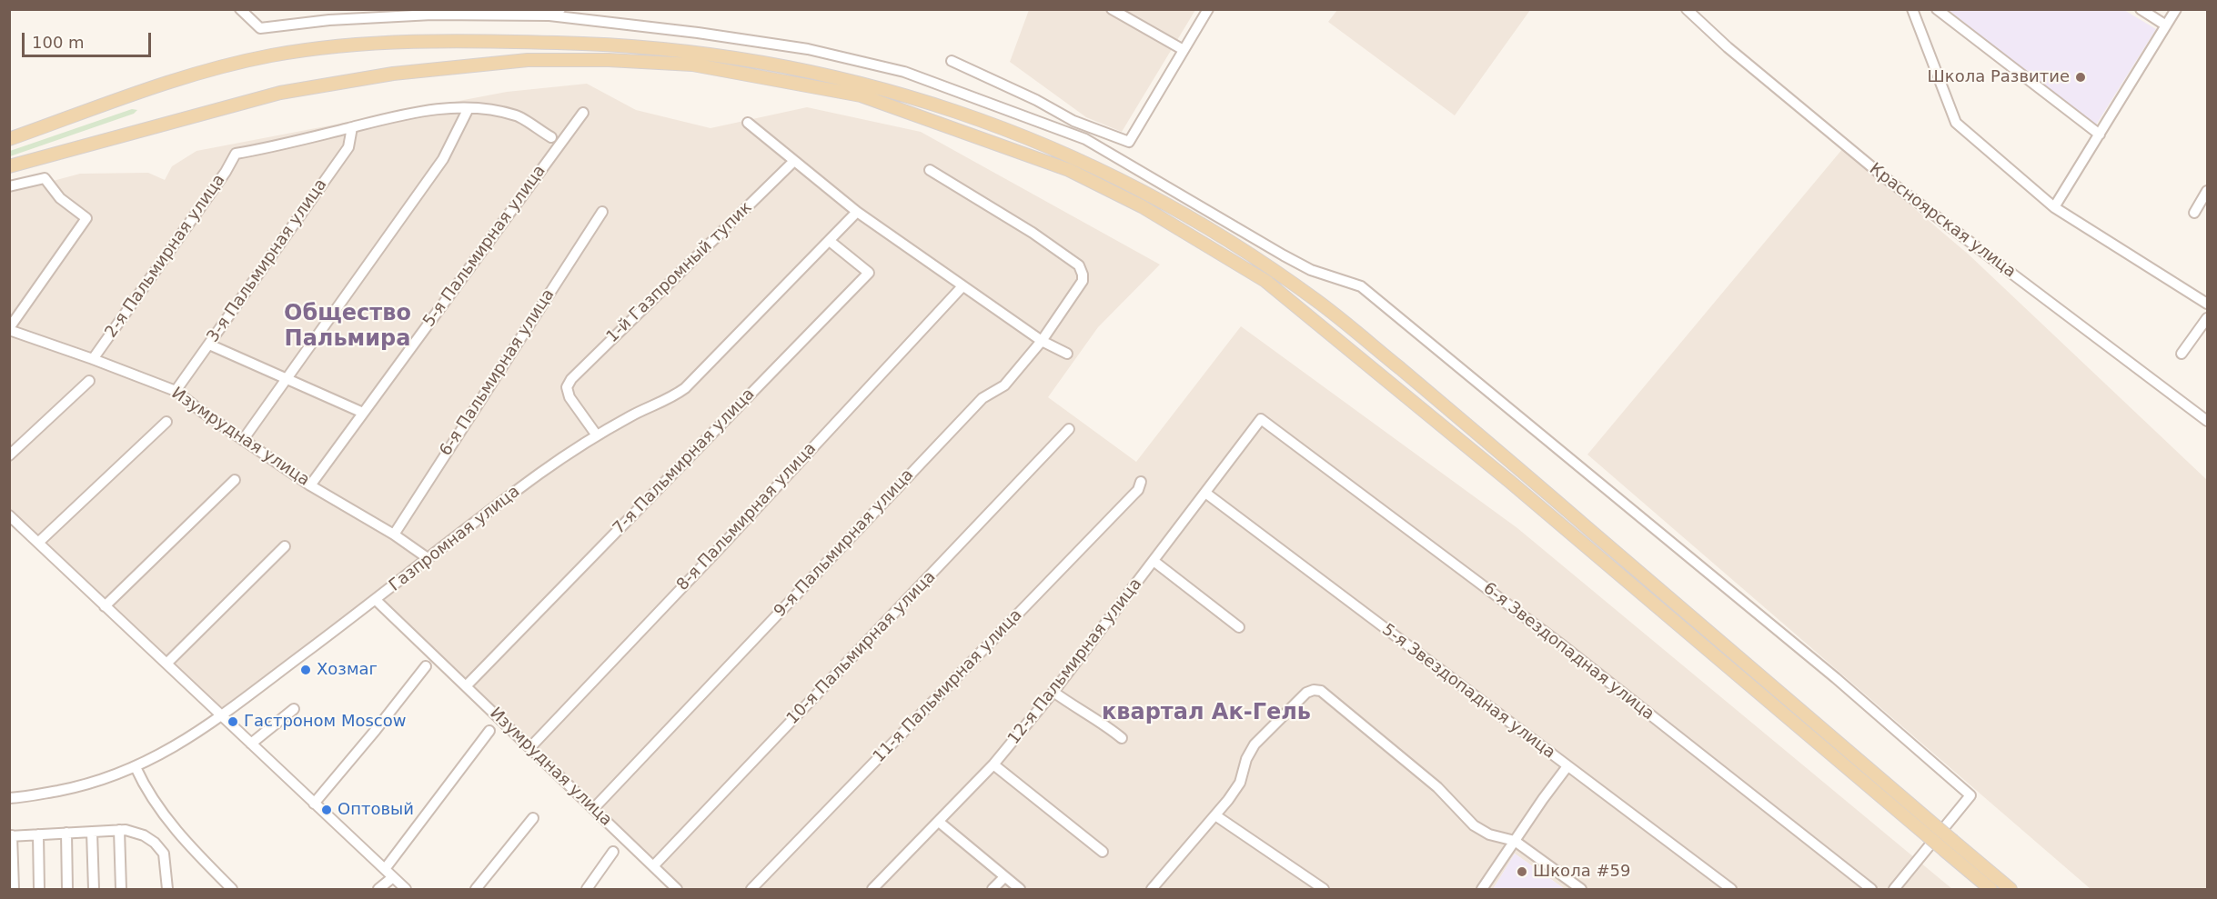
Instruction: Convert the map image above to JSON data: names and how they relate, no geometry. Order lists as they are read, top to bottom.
{
  "streets": {
    "street": [
      "Красноярская улица",
      "5-я Пальмирная улица",
      "2-я Пальмирная улица",
      "3-я Пальмирная улица",
      "1-й Газпромный тупик",
      "6-я Пальмирная улица",
      "Изумрудная улица",
      "7-я Пальмирная улица",
      "8-я Пальмирная улица",
      "Газпромная улица",
      "9-я Пальмирная улица",
      "10-я Пальмирная улица",
      "6-я Звездопадная улица",
      "12-я Пальмирная улица",
      "11-я Пальмирная улица",
      "5-я Звездопадная улица"
    ]
  },
  "crossings": [
    ["5-я Пальмирная улица", "Изумрудная улица"],
    ["2-я Пальмирная улица", "3-я Пальмирная улица"],
    ["2-я Пальмирная улица", "Изумрудная улица"],
    ["3-я Пальмирная улица", "Изумрудная улица"],
    ["1-й Газпромный тупик", "Газпромная улица"],
    ["6-я Пальмирная улица", "Изумрудная улица"],
    ["Изумрудная улица", "7-я Пальмирная улица"],
    ["Изумрудная улица", "8-я Пальмирная улица"],
    ["Изумрудная улица", "Газпромная улица"],
    ["Изумрудная улица", "9-я Пальмирная улица"],
    ["Изумрудная улица", "10-я Пальмирная улица"],
    ["7-я Пальмирная улица", "Газпромная улица"],
    ["6-я Звездопадная улица", "12-я Пальмирная улица"],
    ["12-я Пальмирная улица", "5-я Звездопадная улица"]
  ],
  "districts": ["Общество Пальмира", "квартал Ак-Гель"],
  "places": [
    "Школа Развитие",
    "Хозмаг",
    "Гастроном Moscow",
    "Оптовый",
    "Школа #59"
  ],
  "scale_bar": "100 m"
}
